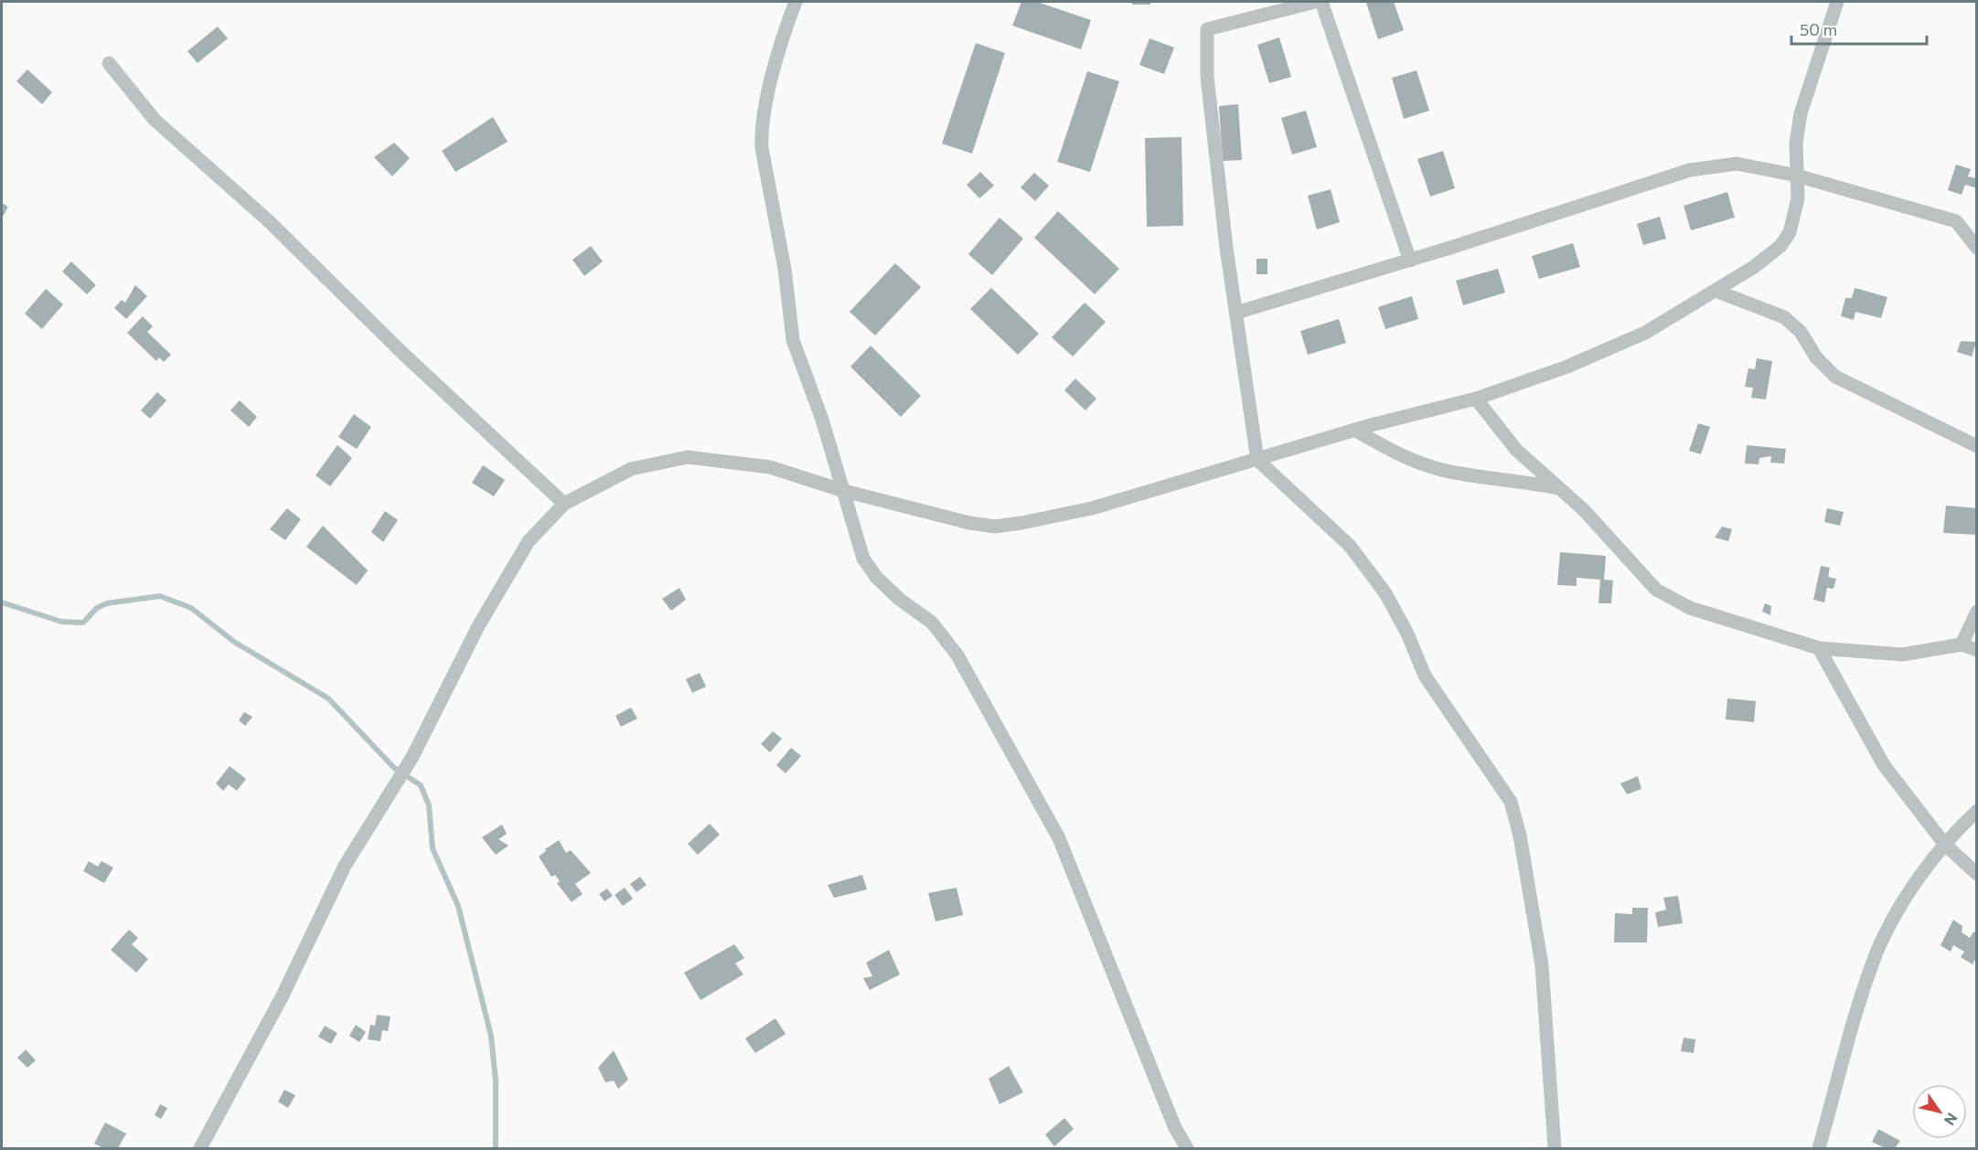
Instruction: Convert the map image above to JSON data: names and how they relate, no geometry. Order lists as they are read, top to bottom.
{
  "scale_bar": "50 m",
  "north": "bottom right"
}
